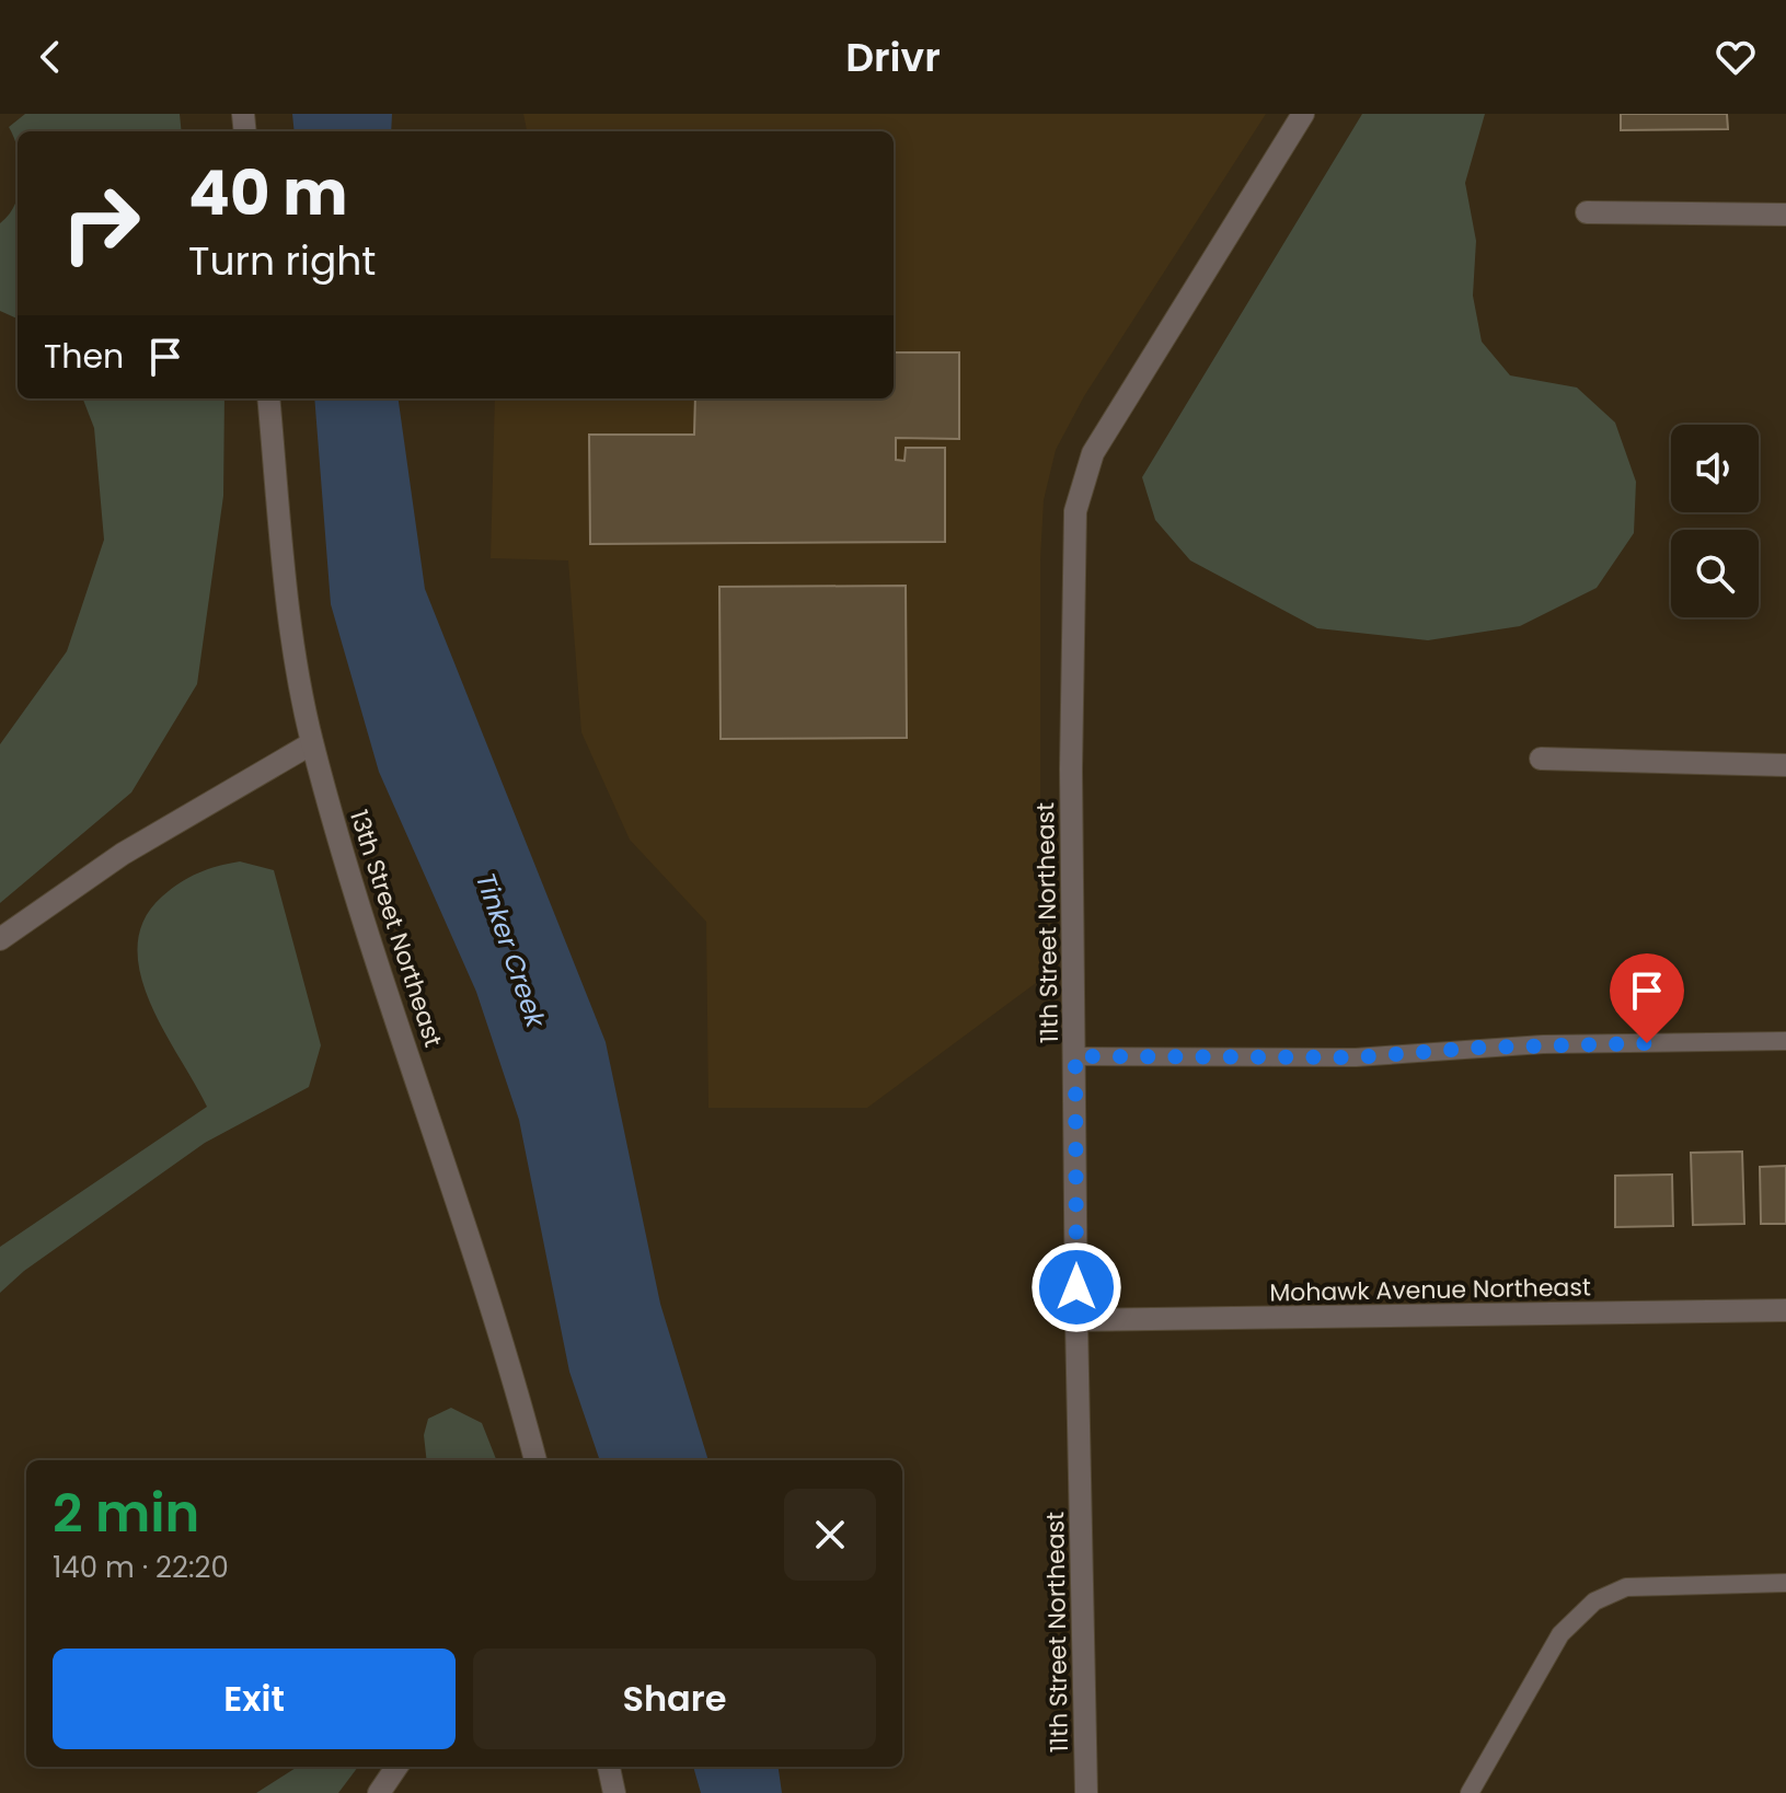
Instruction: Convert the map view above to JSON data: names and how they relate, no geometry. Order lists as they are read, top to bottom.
{
  "streets": {
    "street": ["11th Street Northeast", "13th Street Northeast", "Mohawk Avenue Northeast"]
  },
  "crossings": [
    ["11th Street Northeast", "Mohawk Avenue Northeast"]
  ],
  "water": ["Tinker Creek"],
  "page": {
    "header": "Drivr",
    "turn": ["40 m", "Turn right"],
    "then": "Then",
    "heading": ["2 min", "140 m · 22:20"],
    "buttons": ["Exit", "Share"]
  }
}
